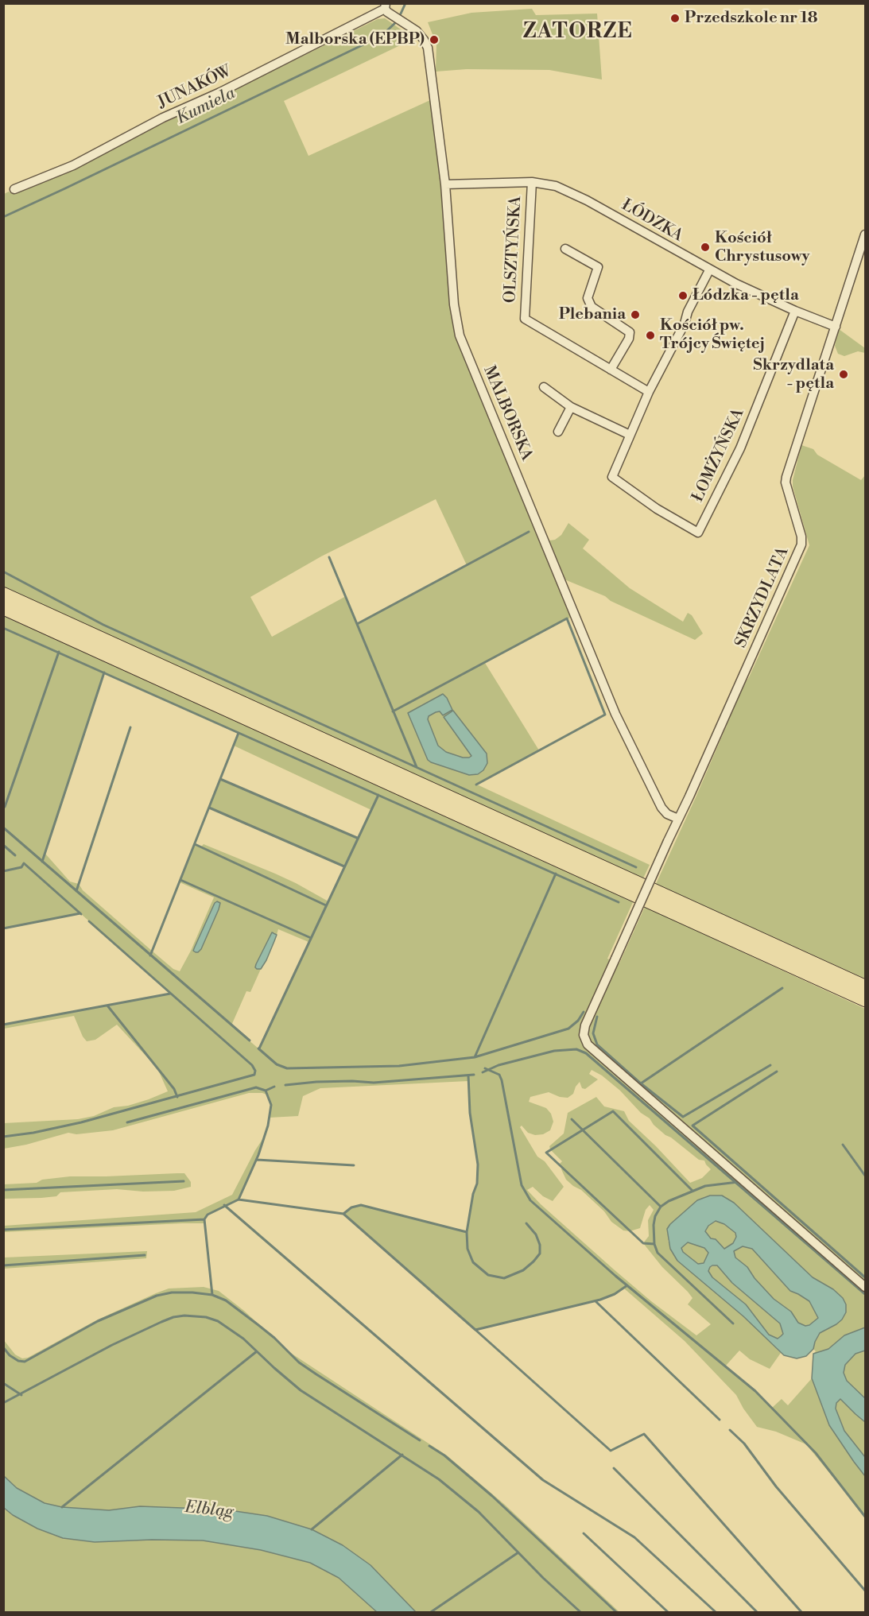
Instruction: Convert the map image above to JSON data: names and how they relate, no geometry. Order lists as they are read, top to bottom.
{
  "streets": {
    "street": [
      "JUNAKÓW",
      "ŁÓDZKA",
      "OLSZTYŃSKA",
      "MALBORSKA",
      "ŁOMŻYŃSKA",
      "SKRZYDLATA"
    ]
  },
  "crossings": [
    ["JUNAKÓW", "MALBORSKA"],
    ["ŁÓDZKA", "OLSZTYŃSKA"],
    ["ŁÓDZKA", "MALBORSKA"],
    ["ŁÓDZKA", "ŁOMŻYŃSKA"],
    ["ŁÓDZKA", "SKRZYDLATA"],
    ["MALBORSKA", "SKRZYDLATA"]
  ],
  "districts": ["ZATORZE"],
  "water": ["Kumiela", "Elbląg"],
  "places": [
    "Przedszkole nr 18",
    "Malborska (EPBP)",
    "Kościół Chrystusowy",
    "Łódzka - pętla",
    "Plebania",
    "Kościół pw. Trójcy Świętej",
    "Skrzydlata - pętla"
  ]
}
